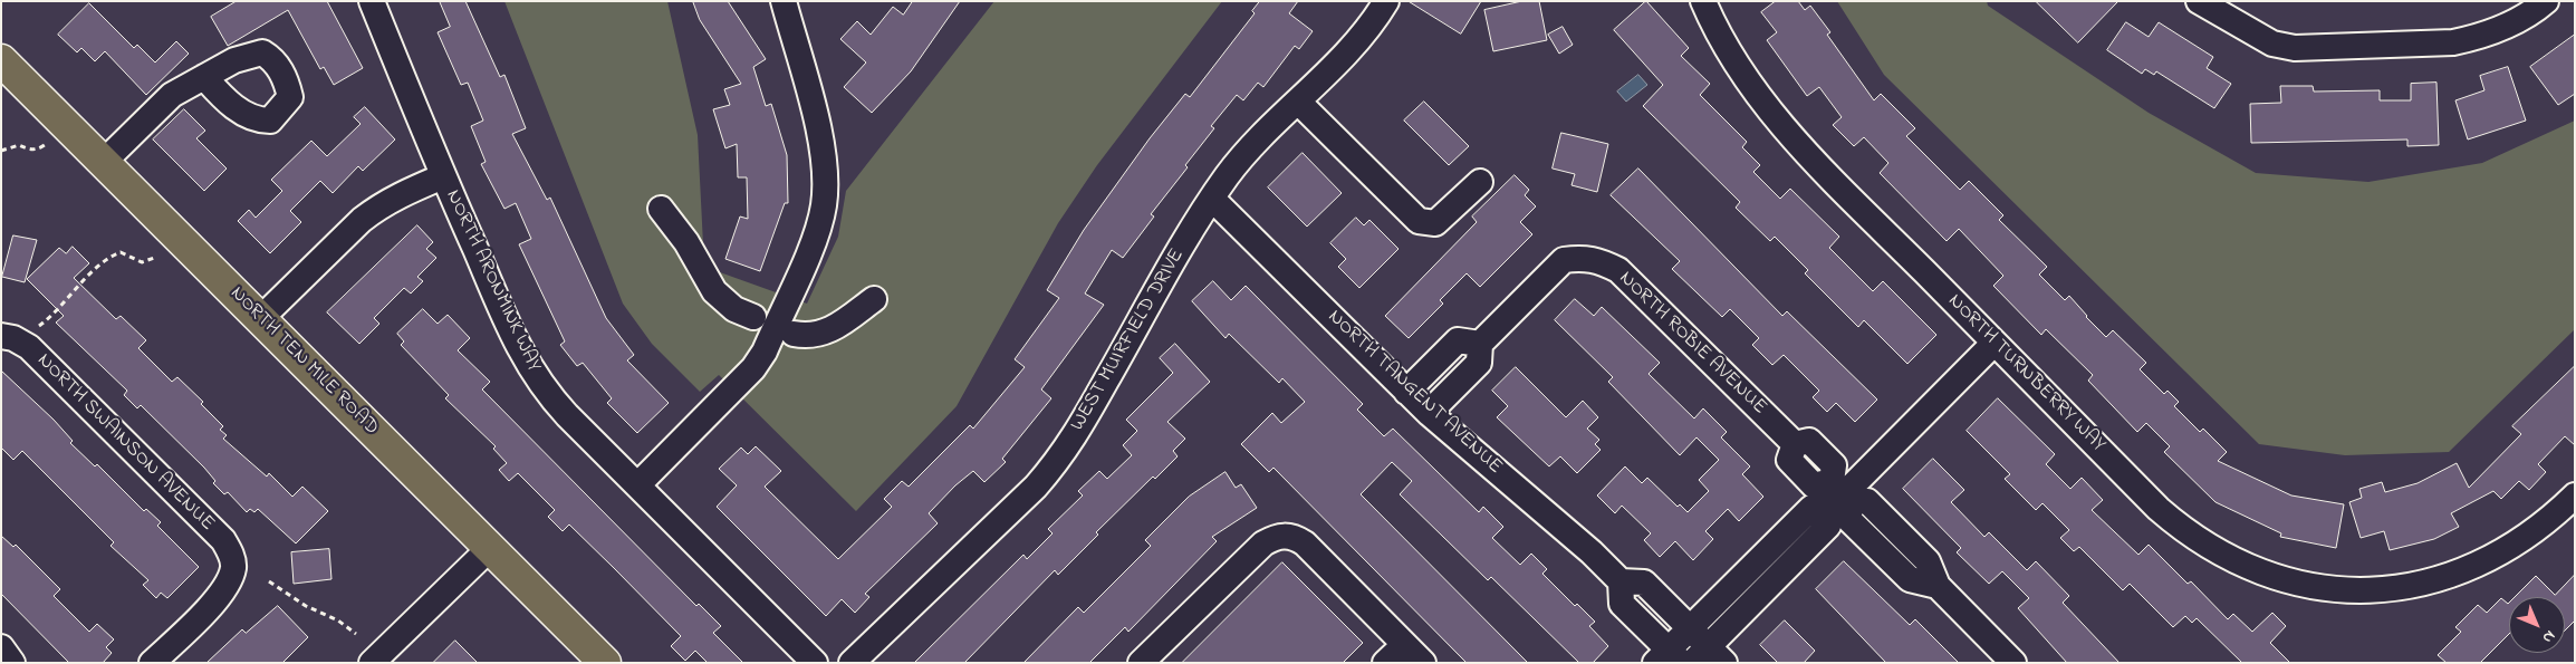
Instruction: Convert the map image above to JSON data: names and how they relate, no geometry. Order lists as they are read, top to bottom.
{
  "streets": {
    "main road": ["NORTH TEN MILE ROAD"],
    "street": [
      "NORTH ARONMINK WAY",
      "WEST MUIRFIELD DRIVE",
      "NORTH ROBIE AVENUE",
      "NORTH TURNBERRY WAY",
      "NORTH TANGENT AVENUE",
      "NORTH SWAINSON AVENUE"
    ]
  },
  "crossings": [
    ["WEST MUIRFIELD DRIVE", "NORTH TANGENT AVENUE"]
  ],
  "north": "bottom right"
}
